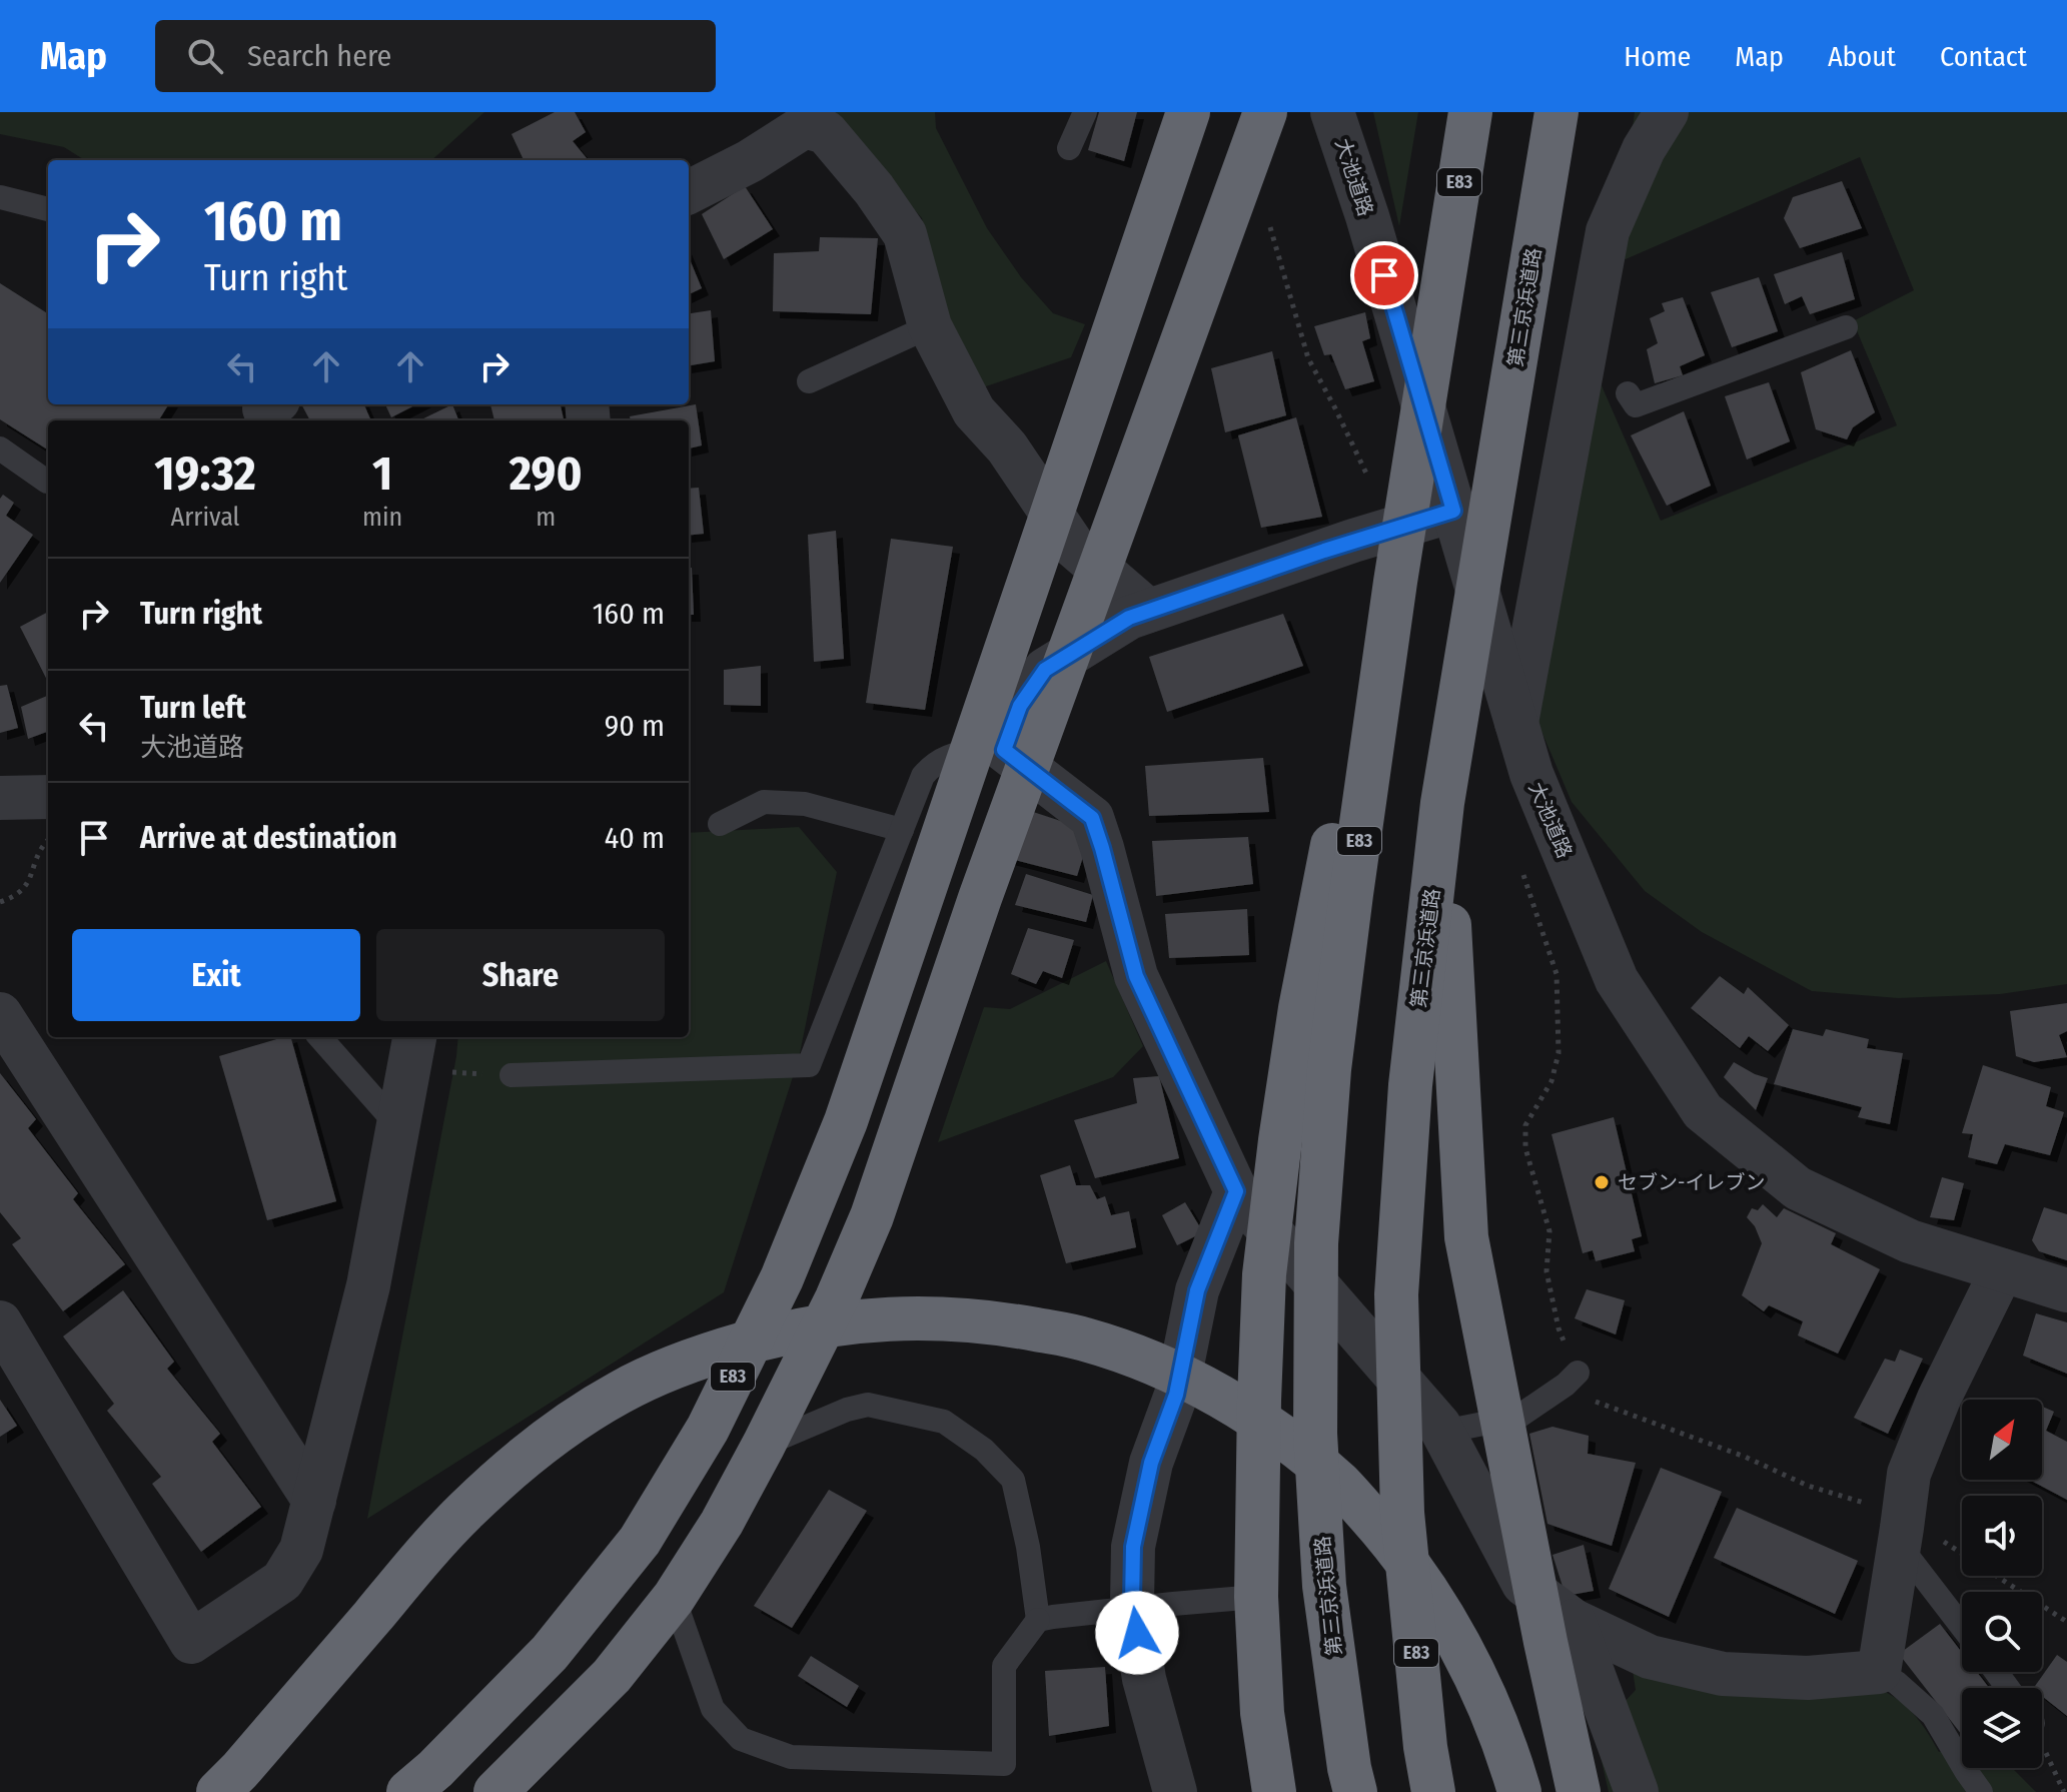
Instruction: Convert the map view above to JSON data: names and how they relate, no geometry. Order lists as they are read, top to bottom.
{
  "streets": {
    "highway": ["E83", "第三京浜道路"],
    "street": ["大池道路"]
  },
  "places": ["セブン-イレブン"],
  "north": "top right",
  "page": {
    "header": "Map",
    "search": "Search here",
    "nav": [
      "Home",
      "Map",
      "About",
      "Contact"
    ],
    "turn": ["160 m", "Turn right"],
    "eta": [
      "19:32",
      "Arrival",
      "1",
      "min",
      "290",
      "m"
    ],
    "list": [
      {
        "name": "Turn right",
        "value": "160 m"
      },
      {
        "name": "Turn left",
        "note": "大池道路",
        "value": "90 m"
      },
      {
        "name": "Arrive at destination",
        "value": "40 m"
      }
    ],
    "buttons": ["Exit", "Share"]
  }
}
